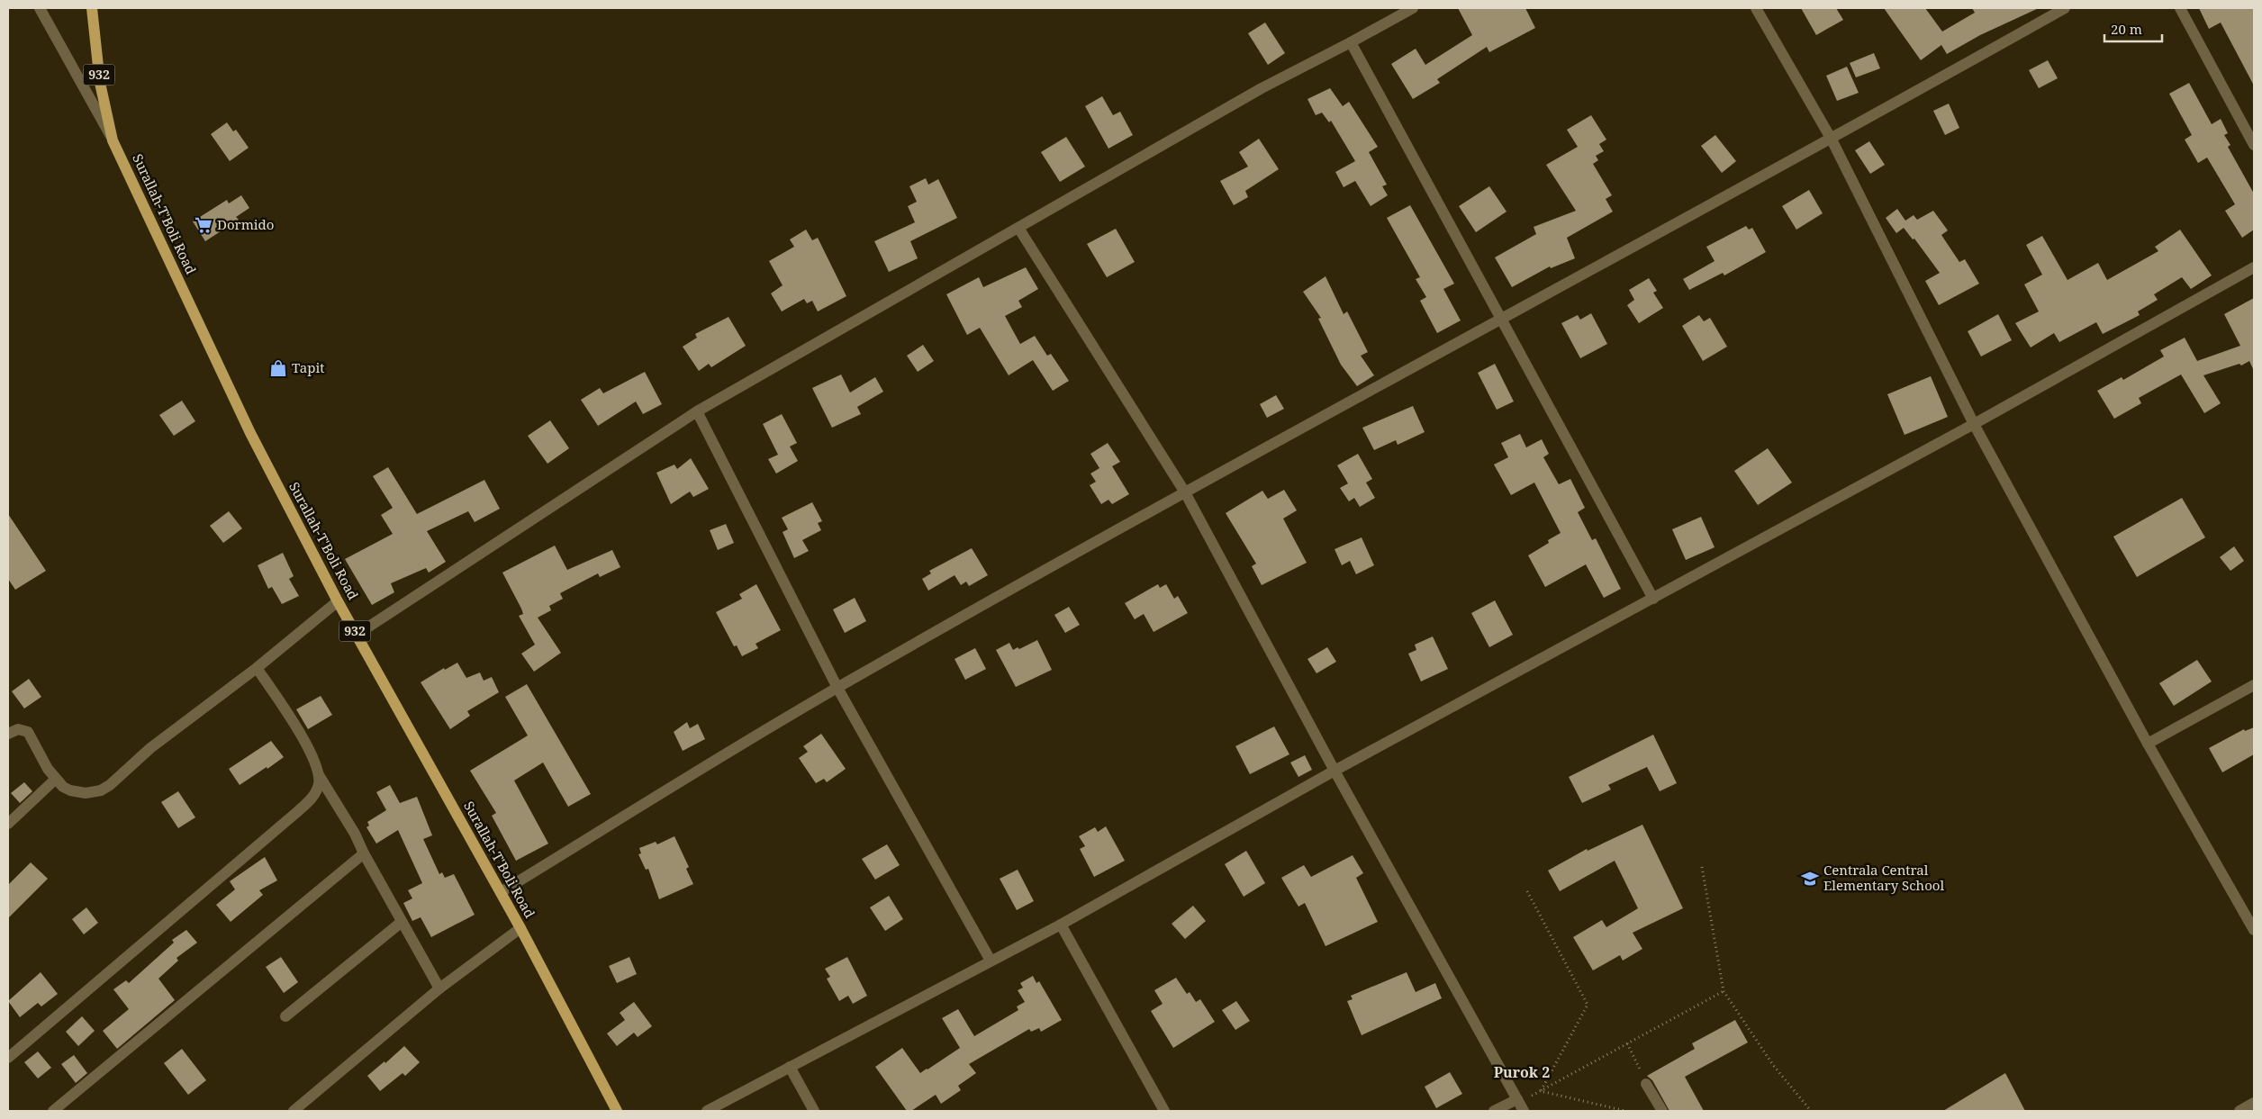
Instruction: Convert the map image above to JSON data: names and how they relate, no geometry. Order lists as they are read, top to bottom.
{
  "streets": {
    "main road": ["932", "Surallah-T'Boli Road"]
  },
  "districts": ["Purok 2"],
  "places": {
    "supermarket": ["Dormido"],
    "shop": ["Tapit"],
    "school or university": ["Centrala Central Elementary School"]
  },
  "scale_bar": "20 m"
}
